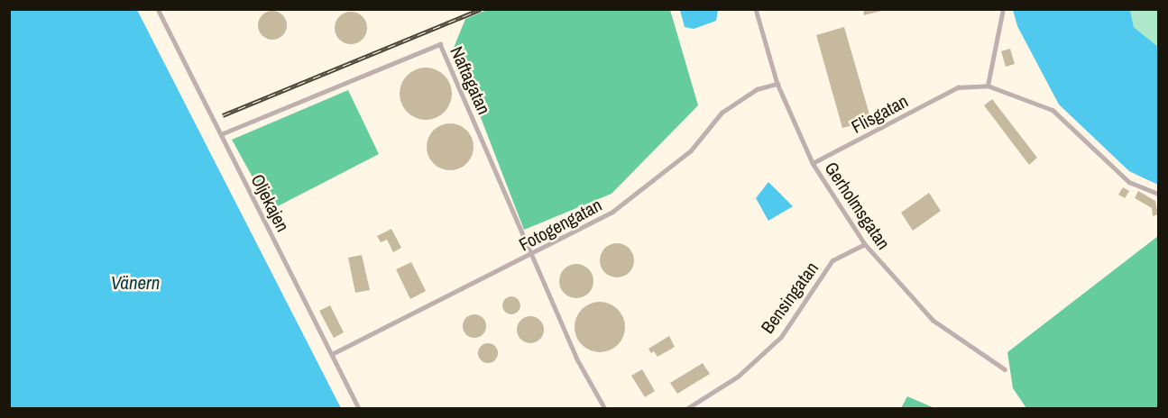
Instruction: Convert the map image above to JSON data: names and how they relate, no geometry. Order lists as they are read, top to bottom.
{
  "streets": {
    "lane": [
      "Naftagatan",
      "Flisgatan",
      "Oljekajen",
      "Gerholmsgatan",
      "Fotogengatan",
      "Bensingatan"
    ]
  },
  "crossings": [
    ["Naftagatan", "Oljekajen"],
    ["Naftagatan", "Fotogengatan"],
    ["Flisgatan", "Gerholmsgatan"],
    ["Oljekajen", "Fotogengatan"],
    ["Gerholmsgatan", "Fotogengatan"],
    ["Gerholmsgatan", "Bensingatan"]
  ],
  "water": ["Vänern"]
}
